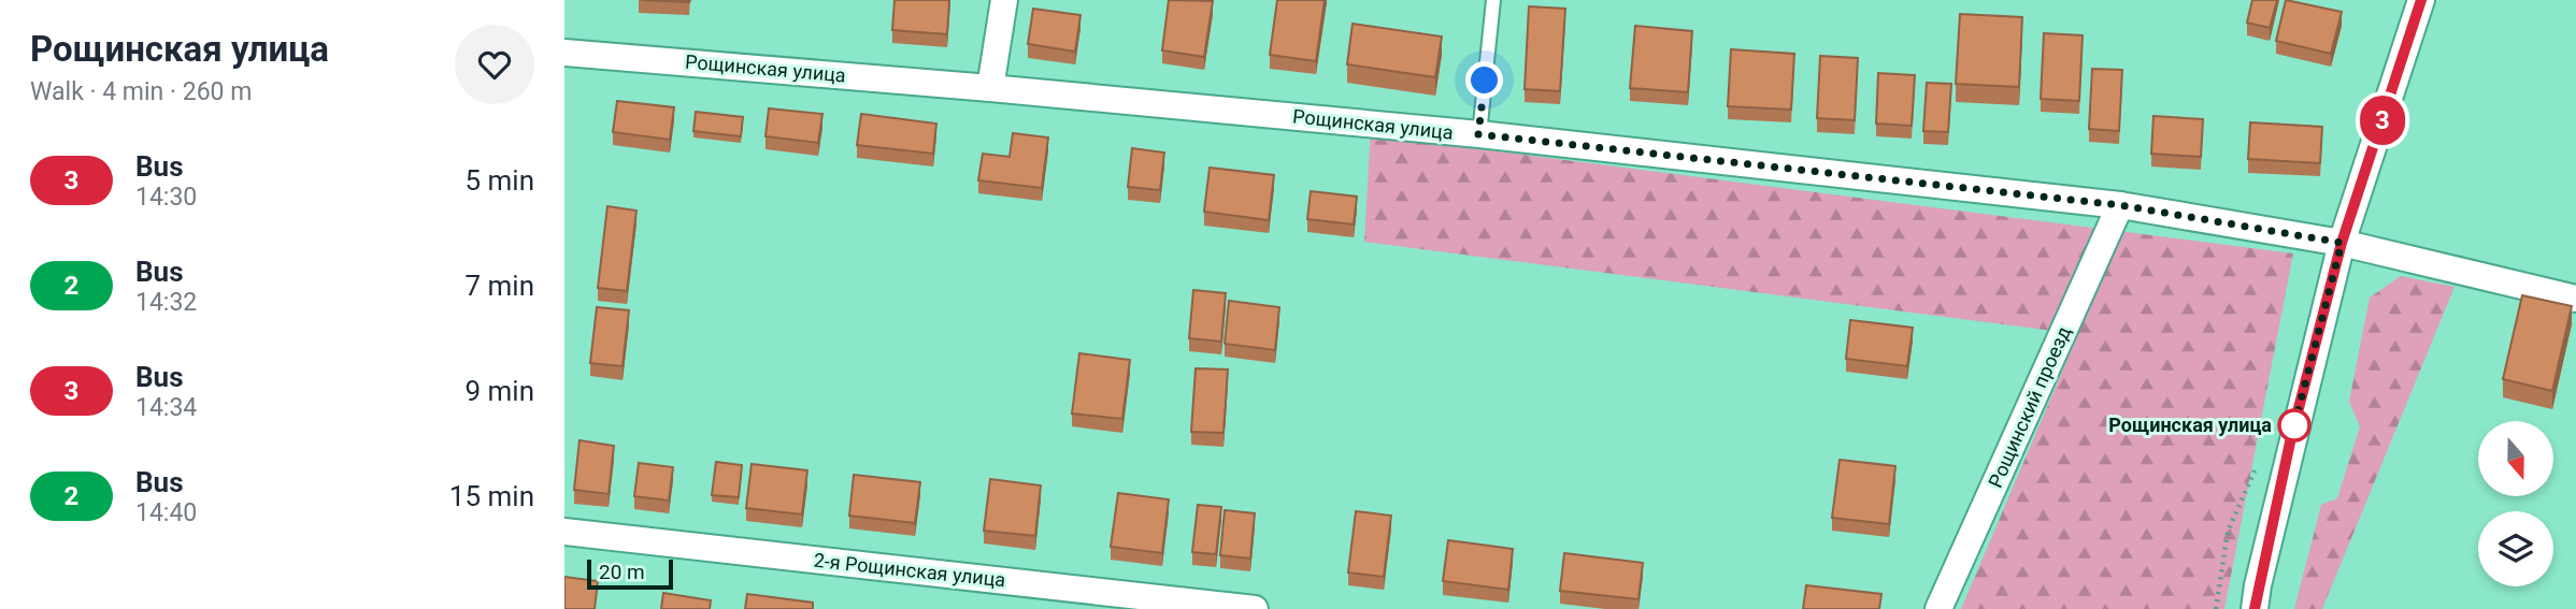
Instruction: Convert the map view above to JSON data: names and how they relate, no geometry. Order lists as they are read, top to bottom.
{
  "streets": {
    "street": ["Рощинская улица", "Рощинский проезд", "2-я Рощинская улица"]
  },
  "crossings": [
    ["Рощинская улица", "Рощинский проезд"]
  ],
  "places": ["Рощинская улица"],
  "lines": ["bus line 3"],
  "scale_bar": "20 m",
  "north": "bottom",
  "page": {
    "heading": ["Рощинская улица", "Walk · 4 min · 260 m"],
    "on_map": "3",
    "list": [
      {
        "mark": "3",
        "name": "Bus",
        "note": "14:30",
        "value": "5 min"
      },
      {
        "mark": "2",
        "name": "Bus",
        "note": "14:32",
        "value": "7 min"
      },
      {
        "mark": "3",
        "name": "Bus",
        "note": "14:34",
        "value": "9 min"
      },
      {
        "mark": "2",
        "name": "Bus",
        "note": "14:40",
        "value": "15 min"
      }
    ],
    "scale": "20 m"
  }
}
